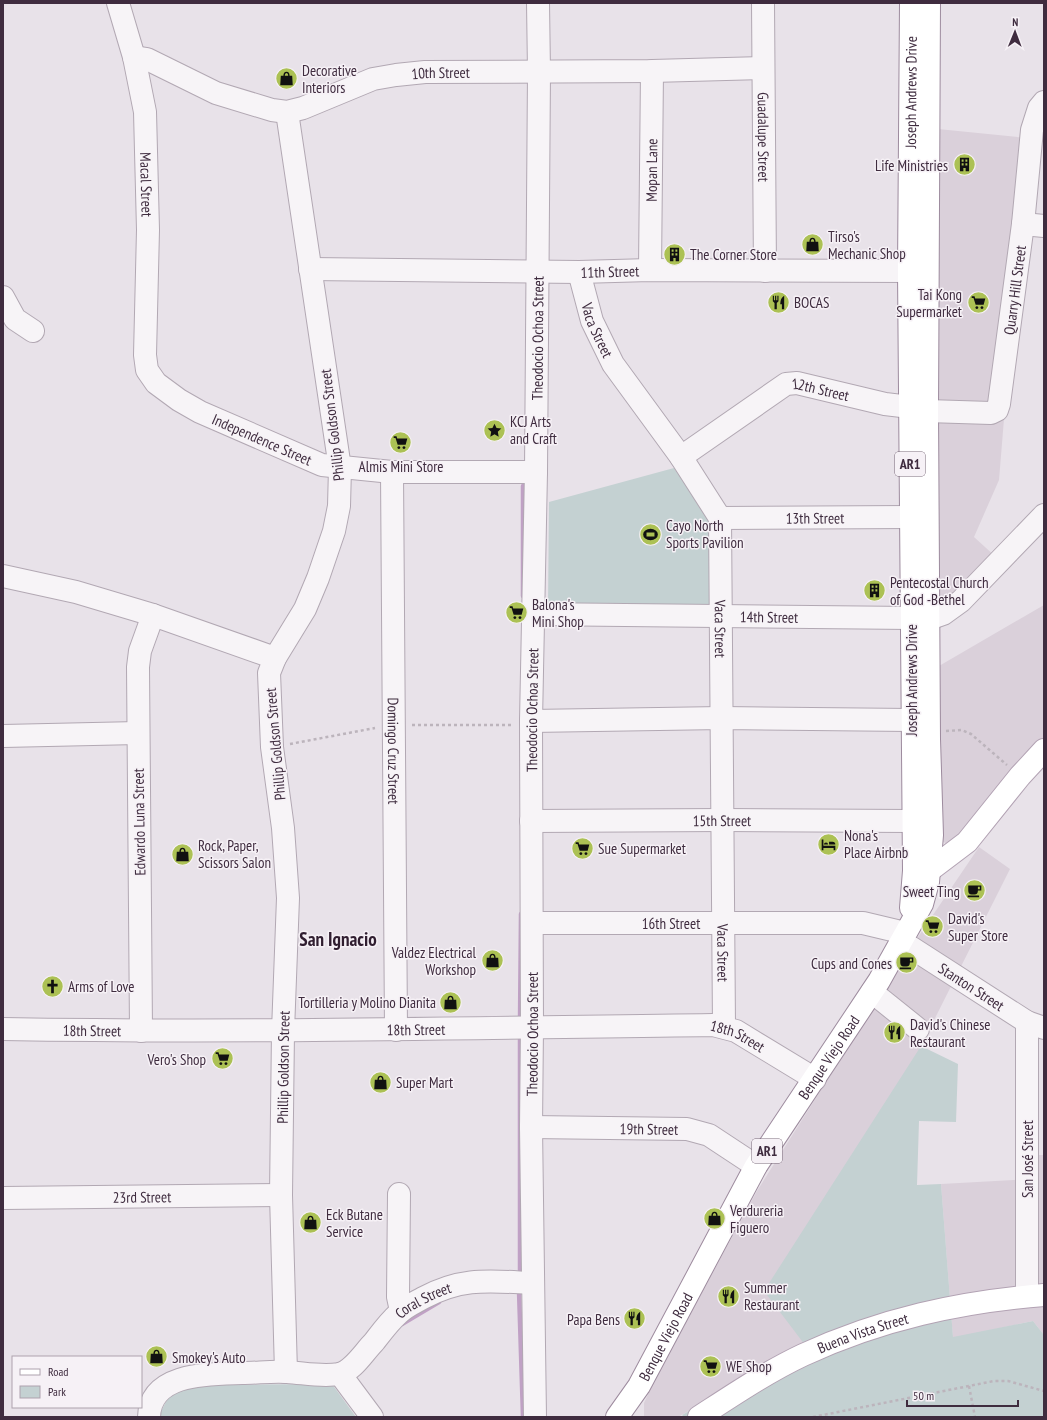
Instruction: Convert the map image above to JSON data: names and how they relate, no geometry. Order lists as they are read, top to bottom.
{
  "streets": {
    "main road": [
      "Joseph Andrews Drive",
      "AR1",
      "Benque Viejo Road",
      "Buena Vista Street"
    ],
    "street": [
      "10th Street",
      "Guadalupe Street",
      "Mopan Lane",
      "Macal Street",
      "11th Street",
      "Quarry Hill Street",
      "Vaca Street",
      "Theodocio Ochoa Street",
      "12th Street",
      "Phillip Goldson Street",
      "Independence Street",
      "13th Street",
      "14th Street",
      "Domingo Cruz Street",
      "15th Street",
      "Edwardo Luna Street",
      "16th Street",
      "Stanton Street",
      "18th Street",
      "19th Street",
      "San José Street",
      "23rd Street",
      "Coral Street"
    ]
  },
  "crossings": [
    ["10th Street", "Guadalupe Street"],
    ["10th Street", "Mopan Lane"],
    ["10th Street", "Macal Street"],
    ["10th Street", "Theodocio Ochoa Street"],
    ["10th Street", "Phillip Goldson Street"],
    ["Joseph Andrews Drive", "11th Street"],
    ["Joseph Andrews Drive", "Quarry Hill Street"],
    ["Joseph Andrews Drive", "12th Street"],
    ["Joseph Andrews Drive", "13th Street"],
    ["Joseph Andrews Drive", "14th Street"],
    ["Joseph Andrews Drive", "15th Street"],
    ["Joseph Andrews Drive", "16th Street"],
    ["Joseph Andrews Drive", "Stanton Street"],
    ["Joseph Andrews Drive", "Benque Viejo Road"],
    ["Guadalupe Street", "11th Street"],
    ["Mopan Lane", "11th Street"],
    ["Macal Street", "Independence Street"],
    ["11th Street", "Vaca Street"],
    ["11th Street", "Theodocio Ochoa Street"],
    ["11th Street", "Phillip Goldson Street"],
    ["Quarry Hill Street", "12th Street"],
    ["Vaca Street", "12th Street"],
    ["Vaca Street", "13th Street"],
    ["Vaca Street", "14th Street"],
    ["Vaca Street", "15th Street"],
    ["Vaca Street", "16th Street"],
    ["Vaca Street", "18th Street"],
    ["Theodocio Ochoa Street", "Independence Street"],
    ["Theodocio Ochoa Street", "14th Street"],
    ["Theodocio Ochoa Street", "15th Street"],
    ["Theodocio Ochoa Street", "16th Street"],
    ["Theodocio Ochoa Street", "18th Street"],
    ["Theodocio Ochoa Street", "19th Street"],
    ["Theodocio Ochoa Street", "Coral Street"],
    ["Phillip Goldson Street", "Independence Street"],
    ["Phillip Goldson Street", "18th Street"],
    ["Phillip Goldson Street", "23rd Street"],
    ["Independence Street", "Domingo Cruz Street"],
    ["Domingo Cruz Street", "18th Street"],
    ["Edwardo Luna Street", "18th Street"],
    ["16th Street", "Stanton Street"],
    ["16th Street", "Benque Viejo Road"],
    ["Stanton Street", "Benque Viejo Road"],
    ["Stanton Street", "San José Street"],
    ["18th Street", "Benque Viejo Road"],
    ["Benque Viejo Road", "19th Street"],
    ["San José Street", "Buena Vista Street"]
  ],
  "districts": ["San Ignacio"],
  "places": {
    "shop": [
      "Decorative Interiors",
      "Tirso's Mechanic Shop",
      "Rock, Paper, Scissors Salon",
      "Valdez Electrical Workshop",
      "Tortilleria y Molino Dianita",
      "Super Mart",
      "Verdureria Figuero",
      "Eck Butane Service",
      "Smokey's Auto"
    ],
    "building": ["Life Ministries", "The Corner Store", "Pentecostal Church of God -Bethel"],
    "restaurant": [
      "BOCAS",
      "David's Chinese Restaurant",
      "Summer Restaurant",
      "Papa Bens"
    ],
    "supermarket": [
      "Tai Kong Supermarket",
      "Almis Mini Store",
      "Balona's Mini Shop",
      "Sue Supermarket",
      "David's Super Store",
      "Vero's Shop",
      "WE Shop"
    ],
    "place": ["KCJ Arts and Craft"],
    "sports": ["Cayo North Sports Pavilion"],
    "hotel": ["Nona's Place Airbnb"],
    "cafe": ["Sweet Ting", "Cups and Cones"],
    "church": ["Arms of Love"]
  },
  "legend": ["Road", "Park"],
  "scale_bar": "50 m",
  "north": "top"
}
